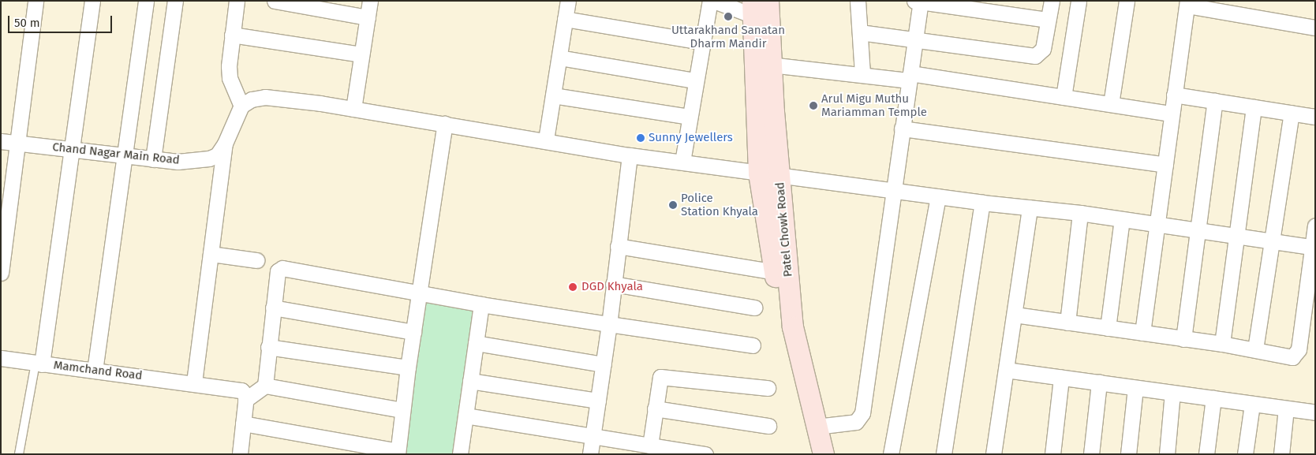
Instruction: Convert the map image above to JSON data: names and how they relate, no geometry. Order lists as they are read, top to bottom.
{
  "streets": {
    "street": ["Chand Nagar Main Road", "Patel Chowk Road", "Mamchand Road"]
  },
  "places": [
    "Uttarakhand Sanatan Dharm Mandir",
    "Arul Migu Muthu Mariamman Temple",
    "Sunny Jewellers",
    "Police Station Khyala",
    "DGD Khyala"
  ],
  "scale_bar": "50 m"
}
